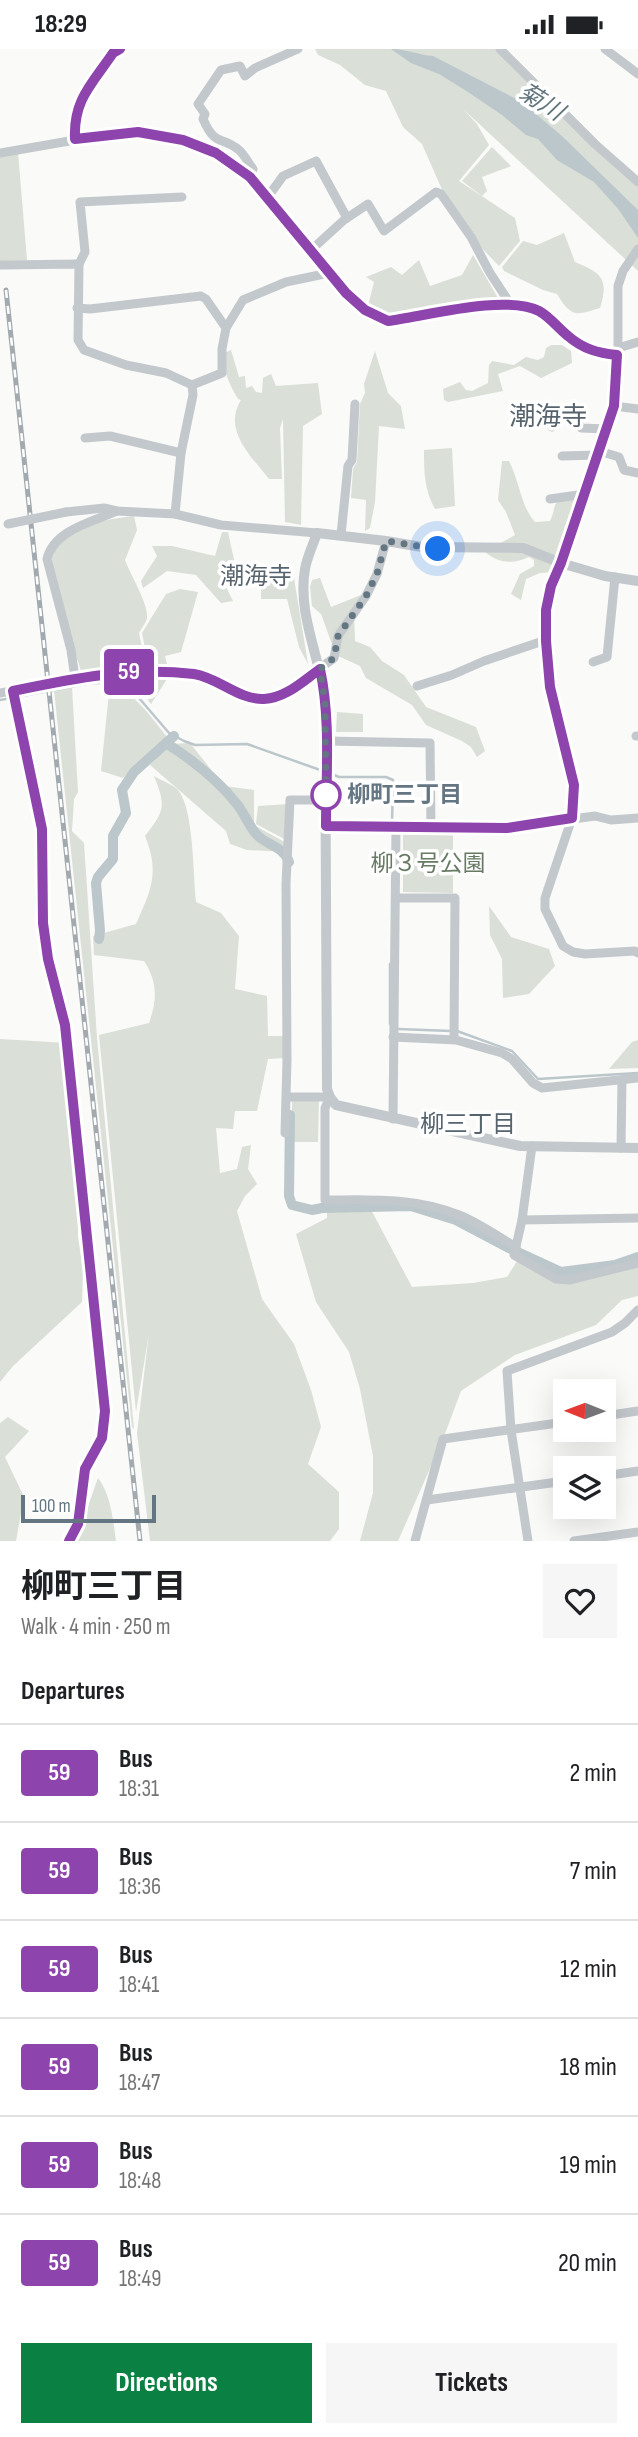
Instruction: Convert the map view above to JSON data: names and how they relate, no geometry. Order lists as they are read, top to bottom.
{
  "districts": ["潮海寺", "潮海寺", "柳三丁目"],
  "water": ["菊川"],
  "parks": ["柳３号公園"],
  "places": ["柳町三丁目"],
  "lines": ["bus line 59"],
  "scale_bar": "100 m",
  "north": "left",
  "page": {
    "status": "18:29",
    "on_map": "59",
    "scale": "100 m",
    "heading": [
      ["柳町三丁目", "Walk · 4 min · 250 m"],
      "Departures"
    ],
    "list": [
      {
        "mark": "59",
        "name": "Bus",
        "note": "18:31",
        "value": "2 min"
      },
      {
        "mark": "59",
        "name": "Bus",
        "note": "18:36",
        "value": "7 min"
      },
      {
        "mark": "59",
        "name": "Bus",
        "note": "18:41",
        "value": "12 min"
      },
      {
        "mark": "59",
        "name": "Bus",
        "note": "18:47",
        "value": "18 min"
      },
      {
        "mark": "59",
        "name": "Bus",
        "note": "18:48",
        "value": "19 min"
      },
      {
        "mark": "59",
        "name": "Bus",
        "note": "18:49",
        "value": "20 min"
      }
    ],
    "buttons": ["Directions", "Tickets"]
  }
}
